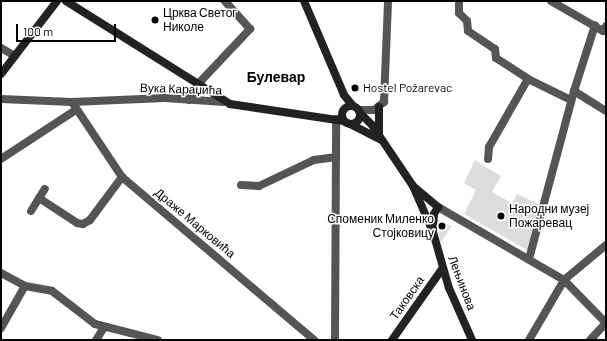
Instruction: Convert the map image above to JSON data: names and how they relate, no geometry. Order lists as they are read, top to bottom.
{
  "streets": {
    "main road": ["Вука Караџића", "Лењинова", "Таковска"],
    "street": ["Драже Марковића"]
  },
  "crossings": [
    ["Вука Караџића", "Драже Марковића"],
    ["Лењинова", "Таковска"]
  ],
  "districts": ["Булевар"],
  "places": [
    "Црква Светог Николе",
    "Hostel Požarevac",
    "Народни музеј Пожаревац",
    "Споменик Миленко Стојковицу"
  ],
  "scale_bar": "100 m"
}
